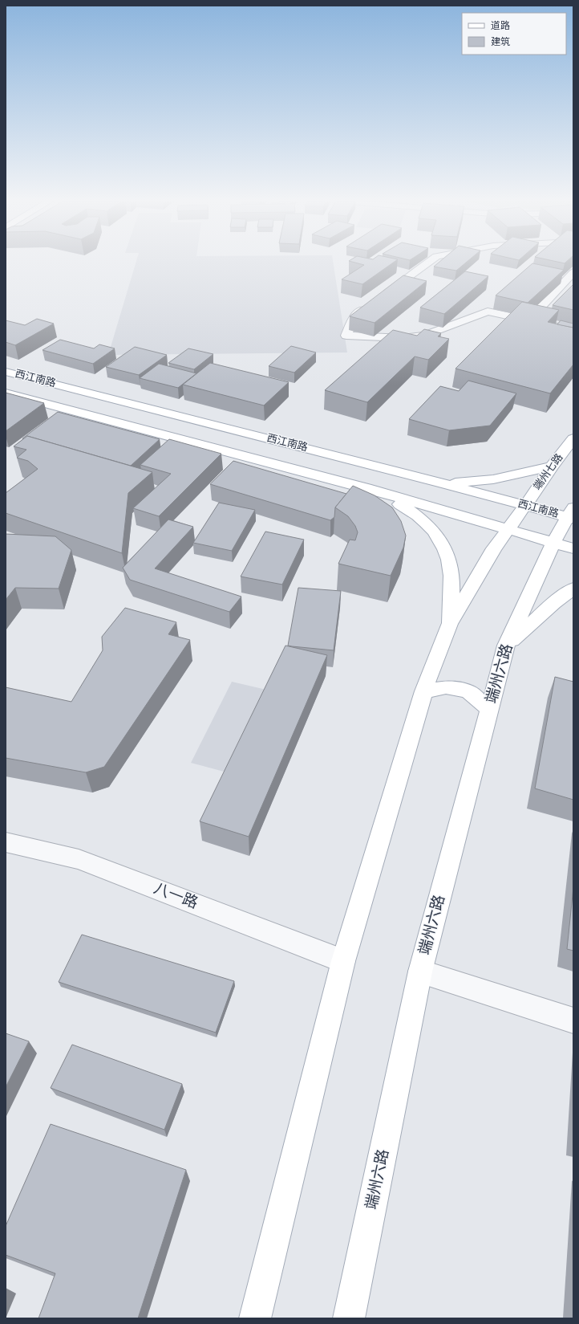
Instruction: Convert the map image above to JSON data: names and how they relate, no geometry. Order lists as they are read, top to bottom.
{
  "streets": {
    "main road": ["西江南路", "端州七路", "端州六路"],
    "street": ["八一路"]
  },
  "crossings": [
    ["西江南路", "端州七路"],
    ["西江南路", "端州六路"]
  ],
  "legend": ["道路", "建筑"]
}
